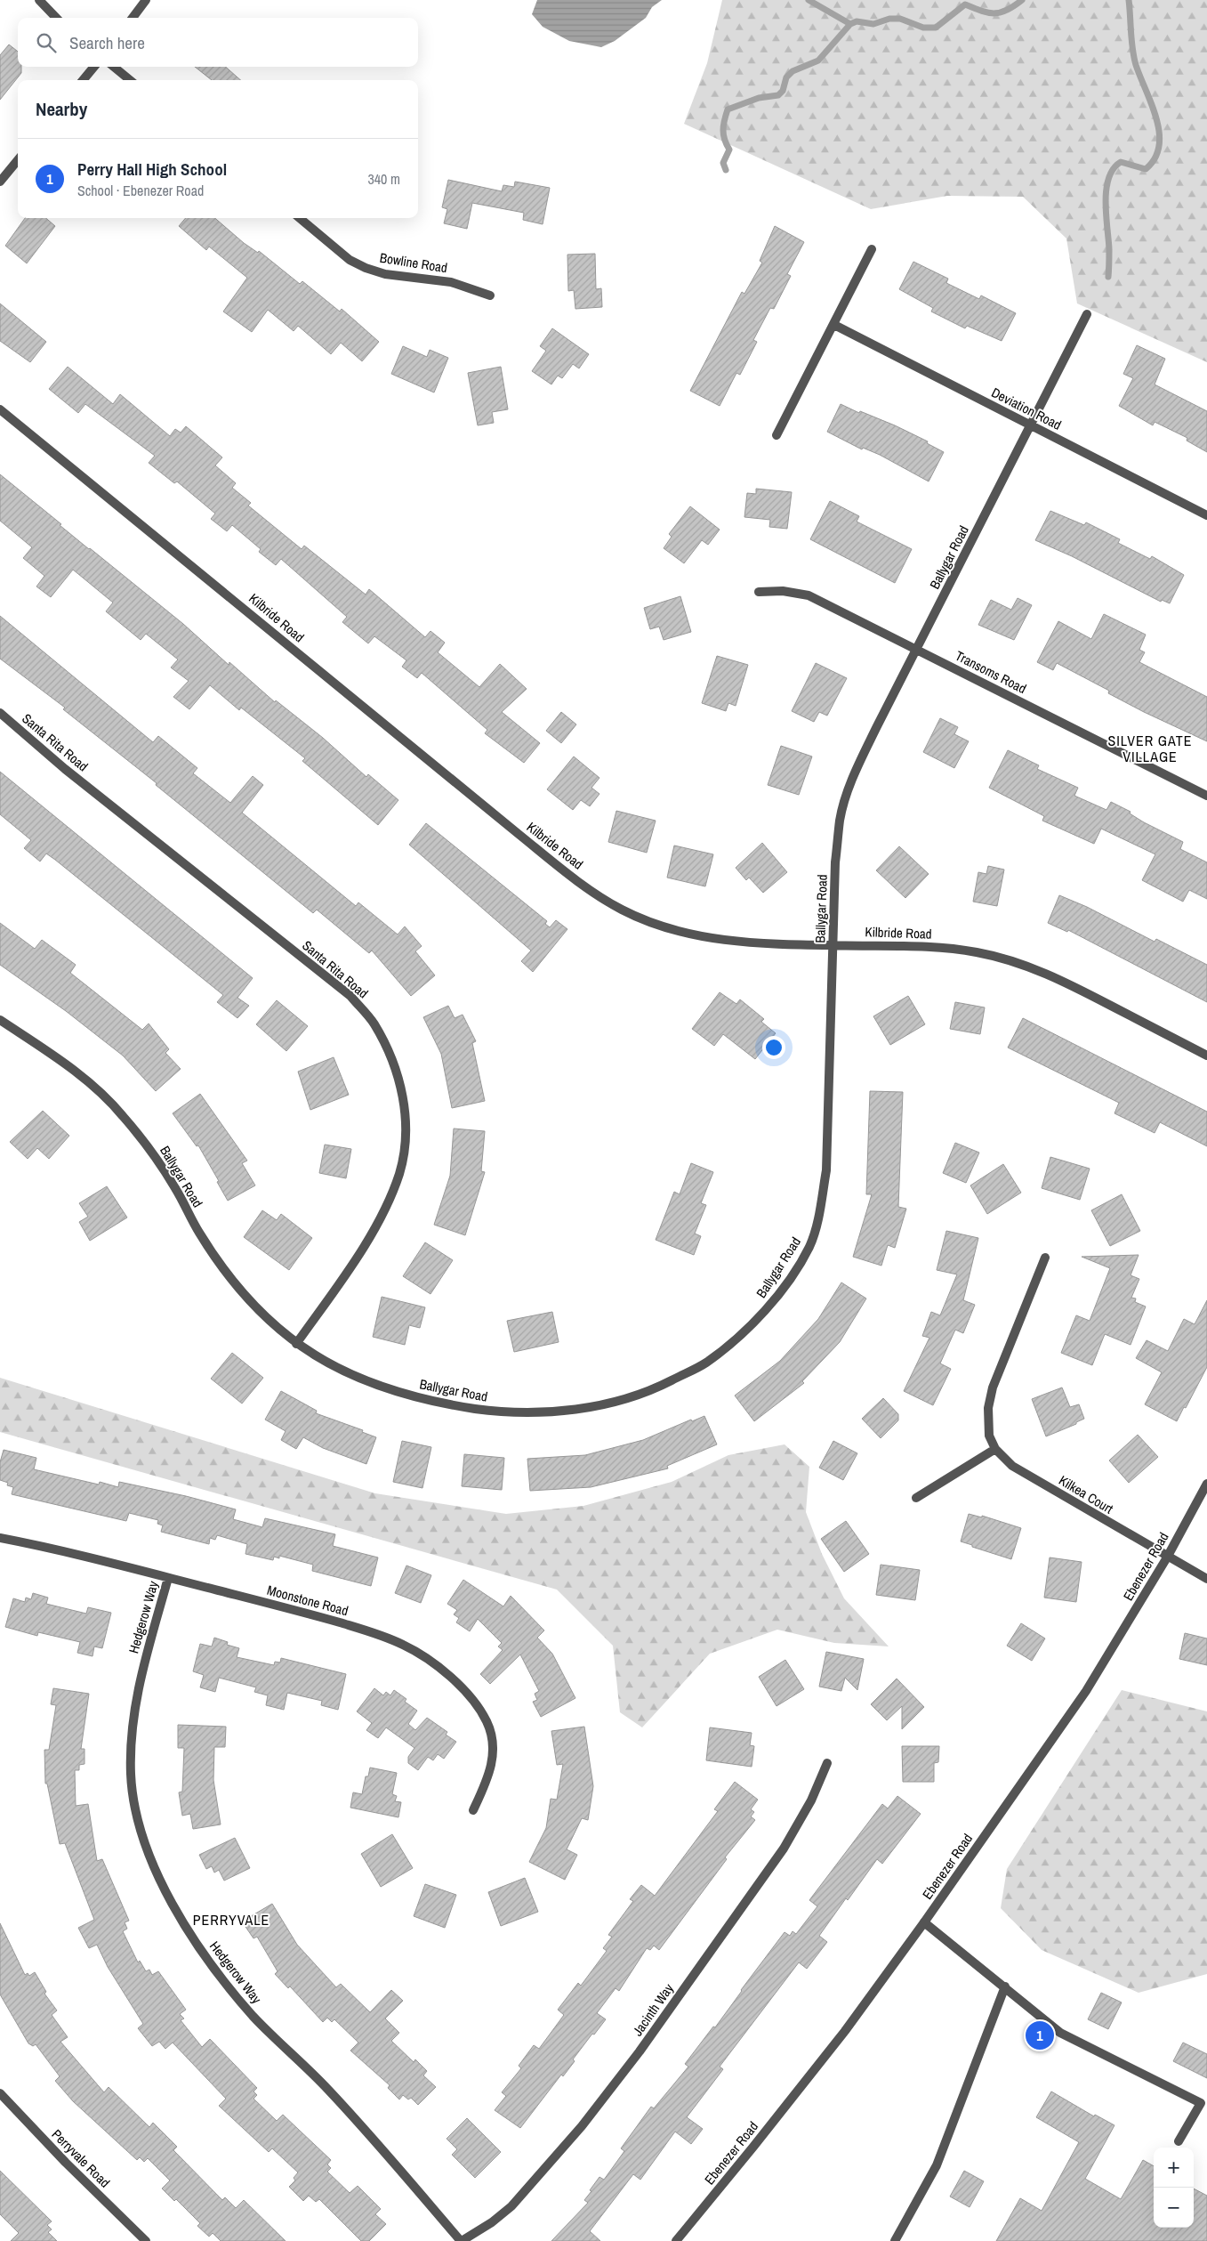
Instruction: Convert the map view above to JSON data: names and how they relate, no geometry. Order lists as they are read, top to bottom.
{
  "streets": {
    "street": [
      "Bowline Road",
      "Deviation Road",
      "Ballygar Road",
      "Kilbride Road",
      "Transoms Road",
      "Santa Rita Road",
      "Kilkea Court",
      "Ebenezer Road",
      "Moonstone Road",
      "Hedgerow Way",
      "Jacinth Way",
      "Perryvale Road"
    ]
  },
  "crossings": [
    ["Deviation Road", "Ballygar Road"],
    ["Ballygar Road", "Kilbride Road"],
    ["Ballygar Road", "Transoms Road"],
    ["Ballygar Road", "Santa Rita Road"],
    ["Kilkea Court", "Ebenezer Road"],
    ["Moonstone Road", "Hedgerow Way"],
    ["Hedgerow Way", "Jacinth Way"]
  ],
  "districts": ["SILVER GATE VILLAGE", "PERRYVALE"],
  "page": {
    "search": "Search here",
    "heading": "Nearby",
    "list": [
      {
        "mark": "1",
        "name": "Perry Hall High School",
        "note": "School · Ebenezer Road",
        "value": "340 m"
      }
    ],
    "pins": "1",
    "map_buttons": ["+", "−"]
  }
}
